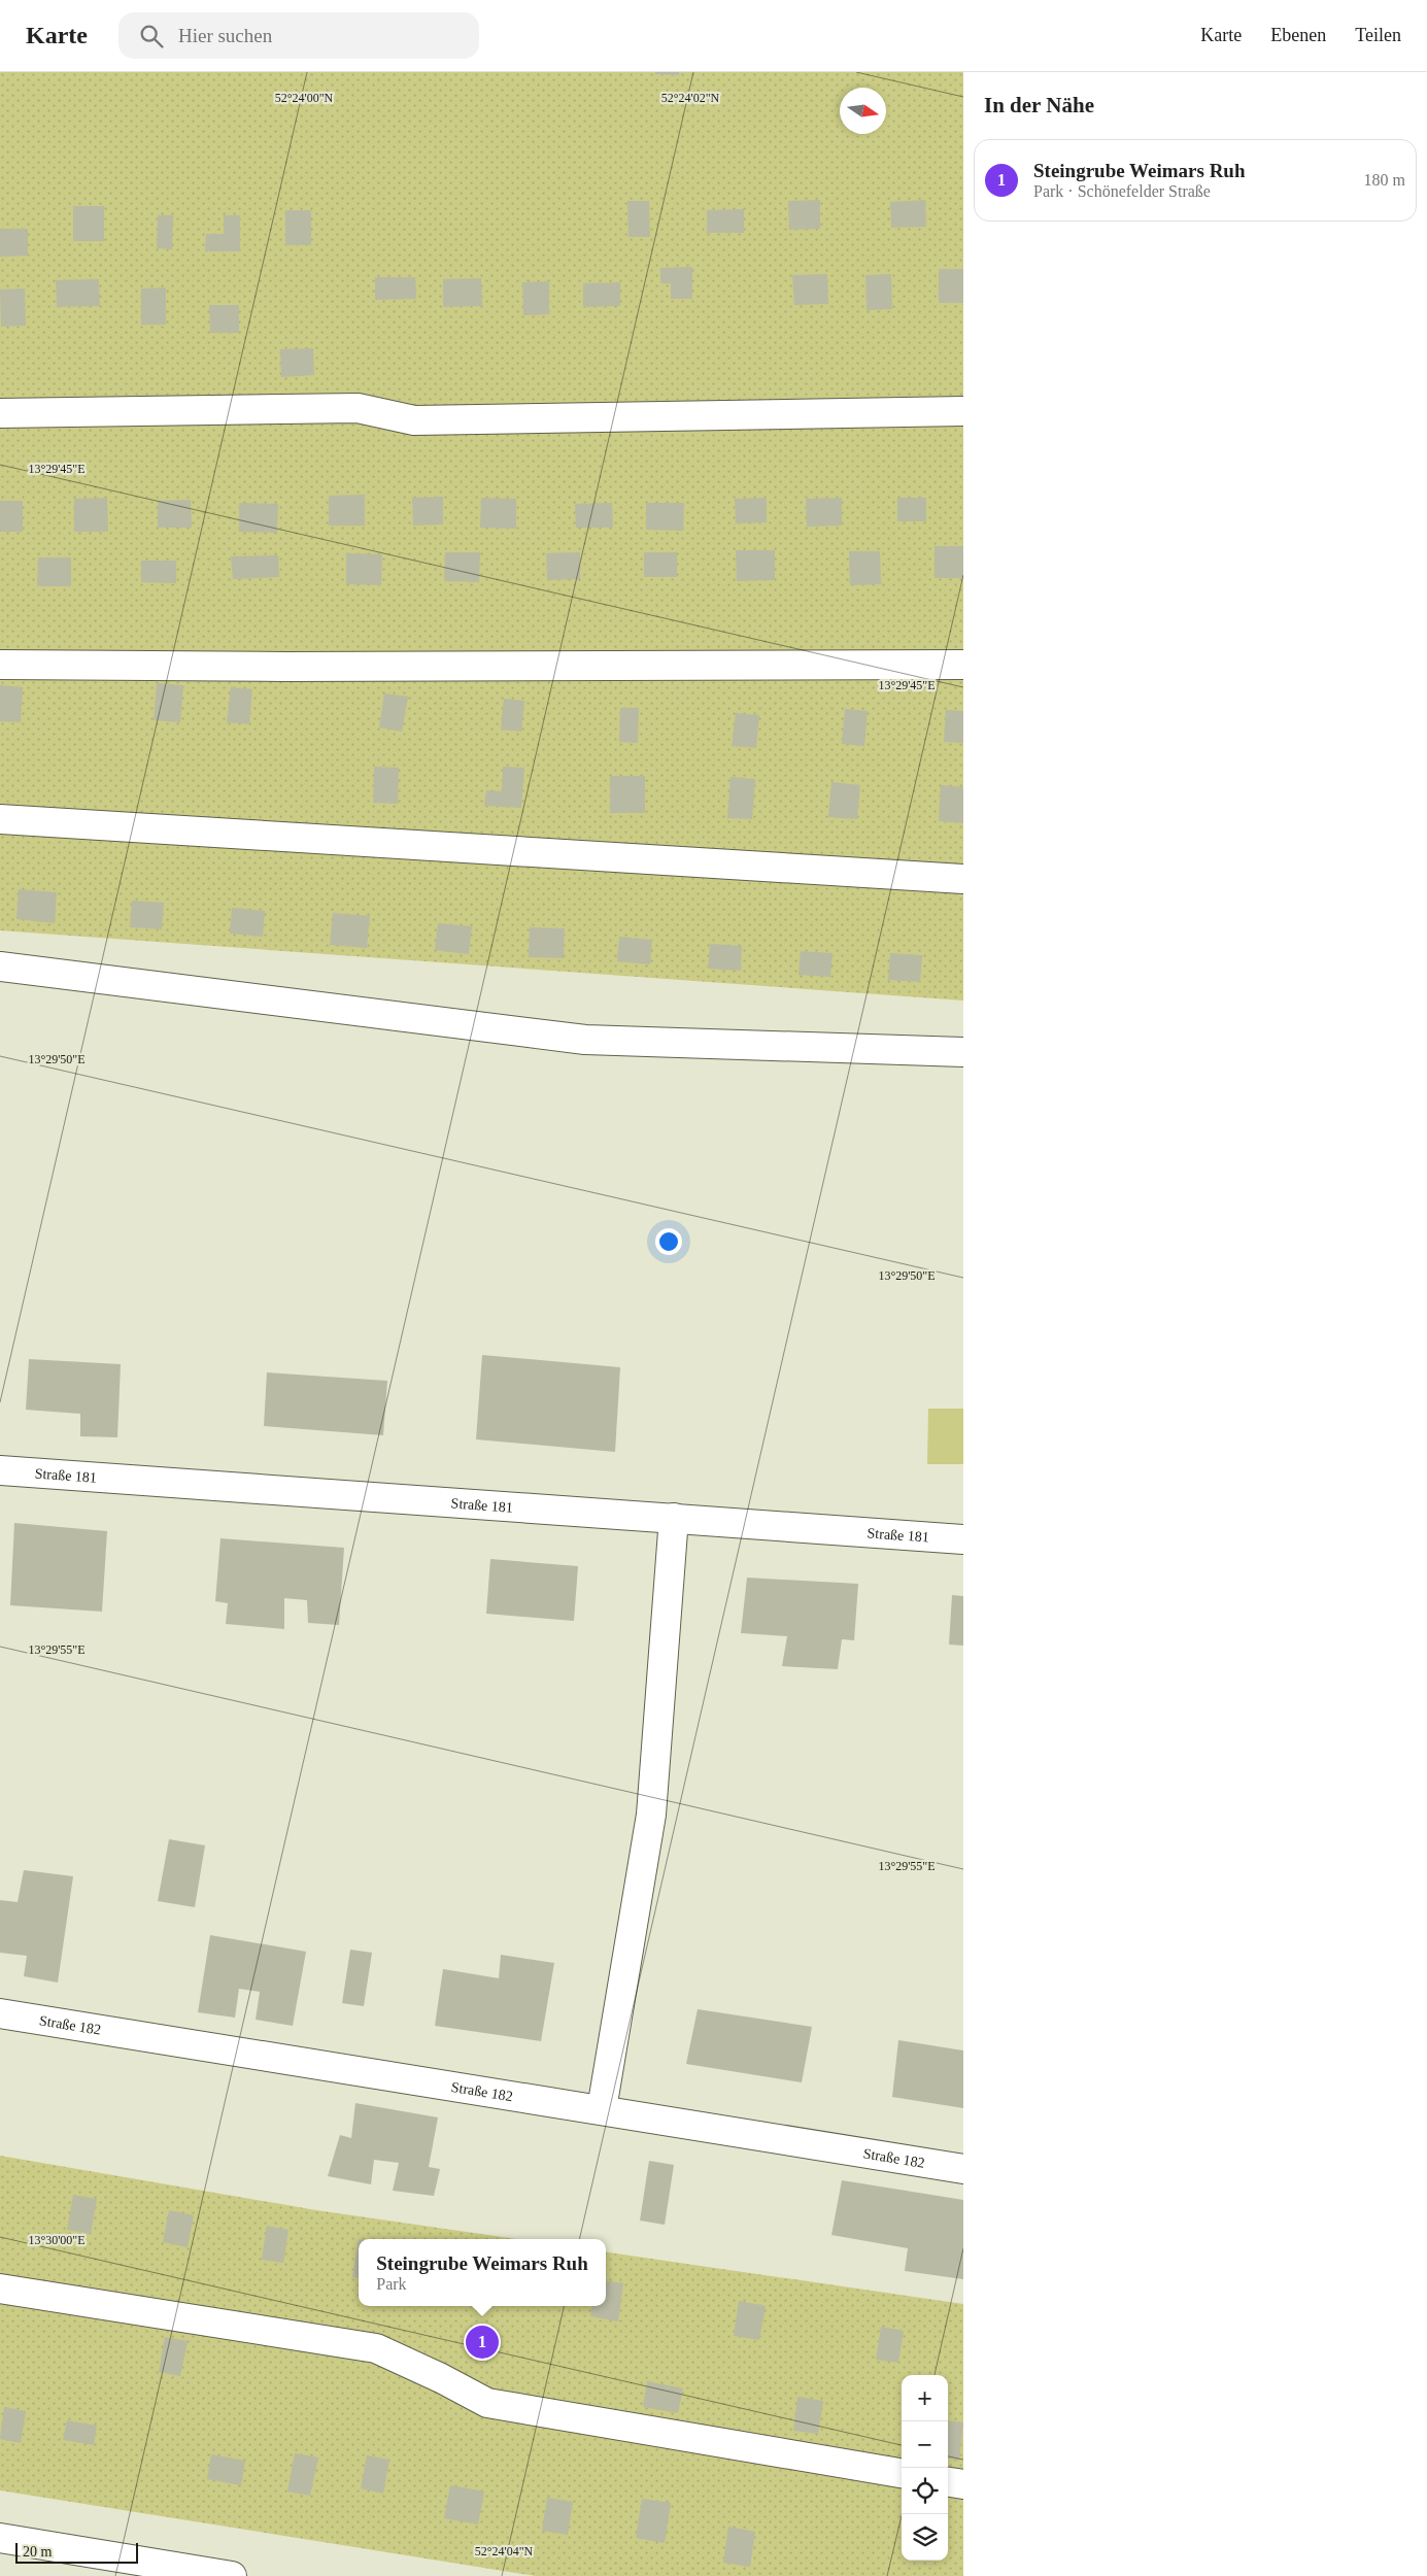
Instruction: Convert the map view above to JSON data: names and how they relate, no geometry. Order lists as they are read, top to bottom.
{
  "streets": {
    "street": ["Straße 181", "Straße 182"]
  },
  "scale_bar": "20 m",
  "north": "right",
  "page": {
    "header": "Karte",
    "search": "Hier suchen",
    "nav": ["Karte", "Ebenen", "Teilen"],
    "heading": "In der Nähe",
    "list": [
      {
        "mark": "1",
        "name": "Steingrube Weimars Ruh",
        "note": "Park · Schönefelder Straße",
        "value": "180 m"
      }
    ],
    "popup": ["Steingrube Weimars Ruh", "Park"],
    "pins": "1",
    "map_buttons": ["+", "−"],
    "scale": "20 m"
  },
  "coordinates": [
    "52°24'00\"N",
    "52°24'02\"N",
    "13°29'45\"E",
    "13°29'50\"E",
    "13°29'55\"E",
    "13°30'00\"E",
    "52°24'04\"N"
  ]
}
